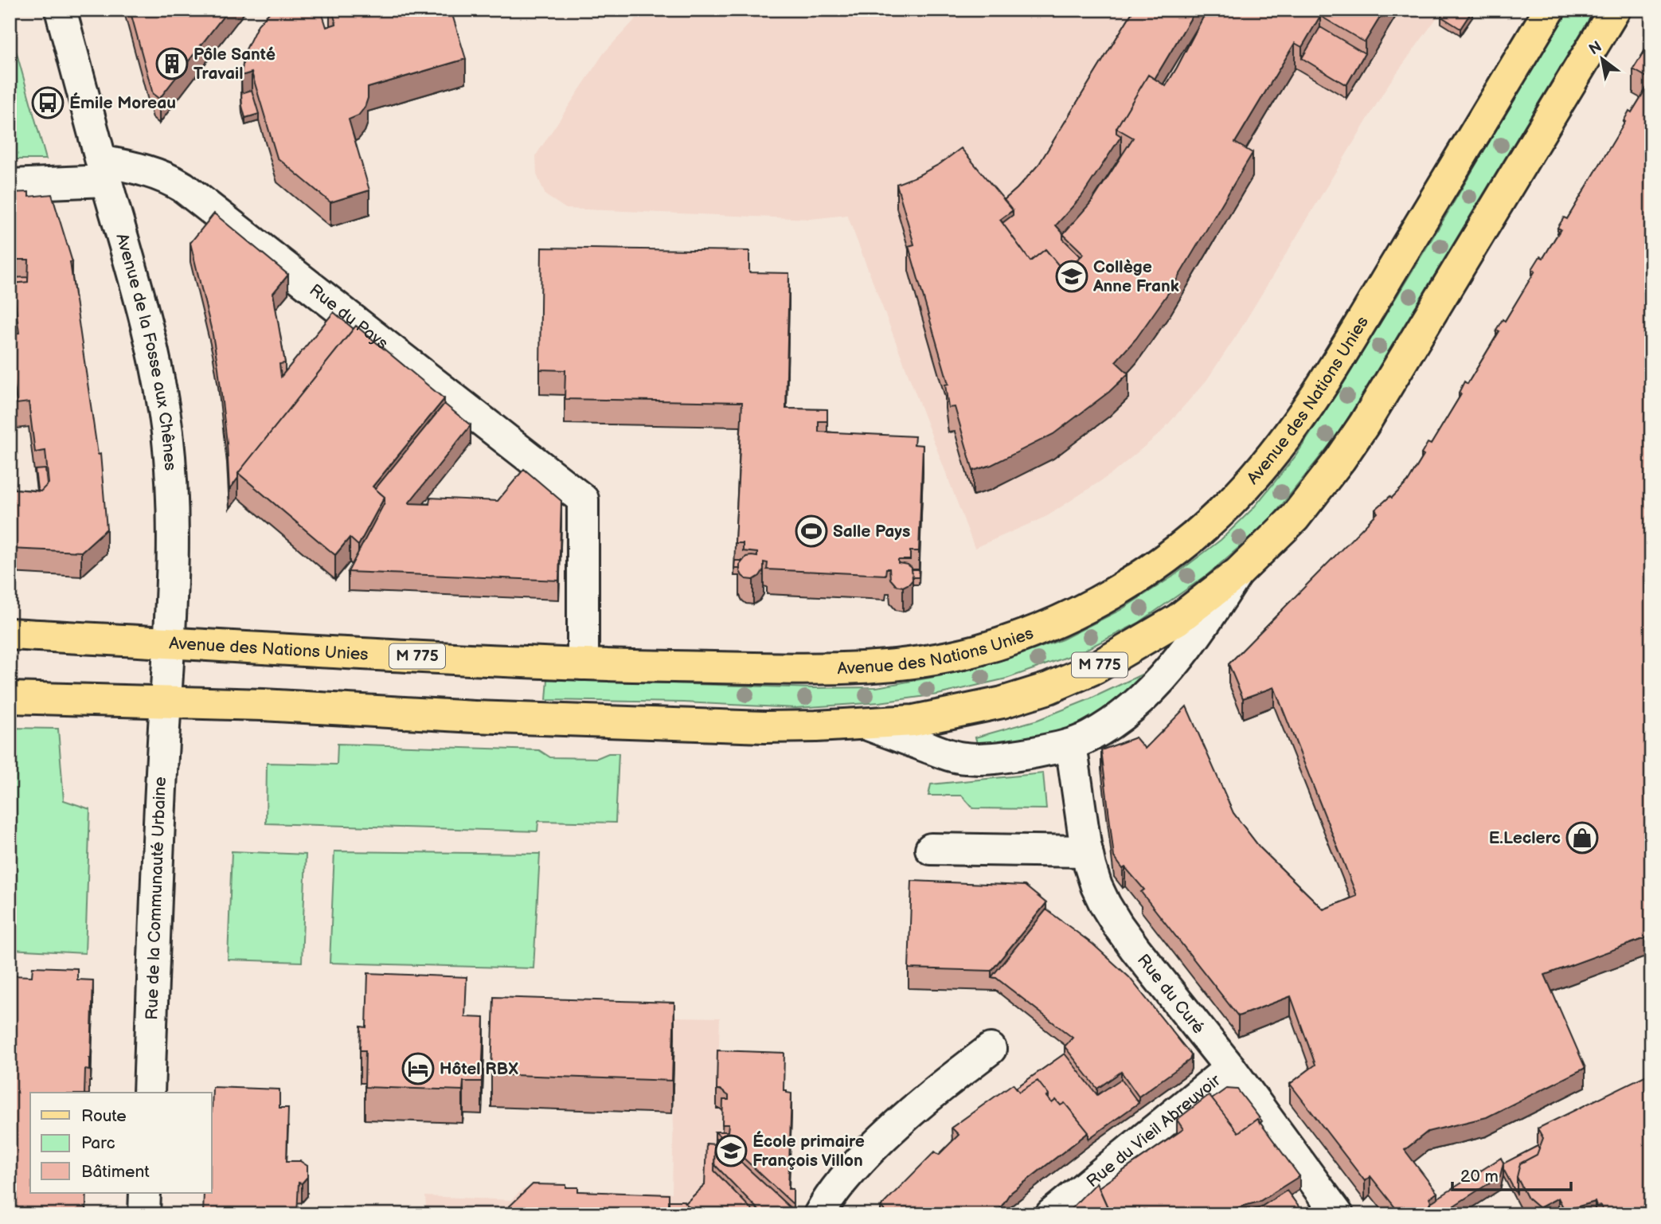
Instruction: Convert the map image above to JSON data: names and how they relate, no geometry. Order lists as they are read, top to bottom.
{
  "streets": {
    "main road": ["Avenue des Nations Unies", "M 775"],
    "street": [
      "Rue du Pays",
      "Avenue de la Fosse aux Chênes",
      "Rue de la Communauté Urbaine",
      "Rue du Curé",
      "Rue du Vieil Abreuvoir"
    ]
  },
  "crossings": [
    ["Rue du Pays", "Avenue de la Fosse aux Chênes"],
    ["Rue du Pays", "Avenue des Nations Unies"],
    ["Avenue de la Fosse aux Chênes", "Avenue des Nations Unies"],
    ["Avenue de la Fosse aux Chênes", "M 775"],
    ["Avenue de la Fosse aux Chênes", "Rue de la Communauté Urbaine"],
    ["M 775", "Rue de la Communauté Urbaine"],
    ["Rue du Curé", "Rue du Vieil Abreuvoir"]
  ],
  "places": {
    "building": ["Pôle Santé Travail"],
    "bus stop": ["Émile Moreau"],
    "school or university": ["Collège Anne Frank", "École primaire François Villon"],
    "sports": ["Salle Pays"],
    "shop": ["E.Leclerc"],
    "hotel": ["Hôtel RBX"]
  },
  "legend": ["Route", "Parc", "Bâtiment"],
  "scale_bar": "20 m",
  "north": "top left"
}
